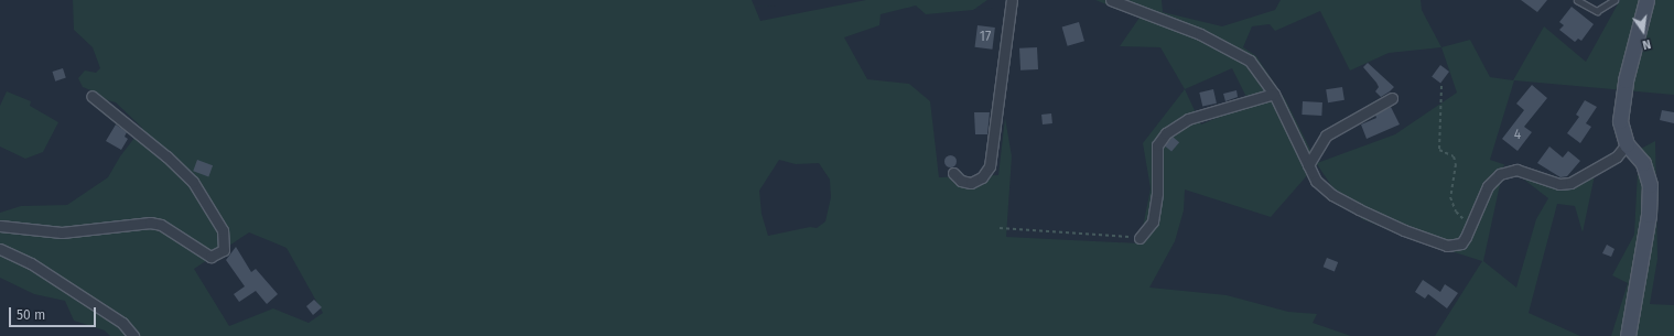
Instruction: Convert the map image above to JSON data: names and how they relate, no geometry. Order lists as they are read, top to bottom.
{
  "house_numbers": ["17", "4"],
  "scale_bar": "50 m",
  "north": "bottom"
}
